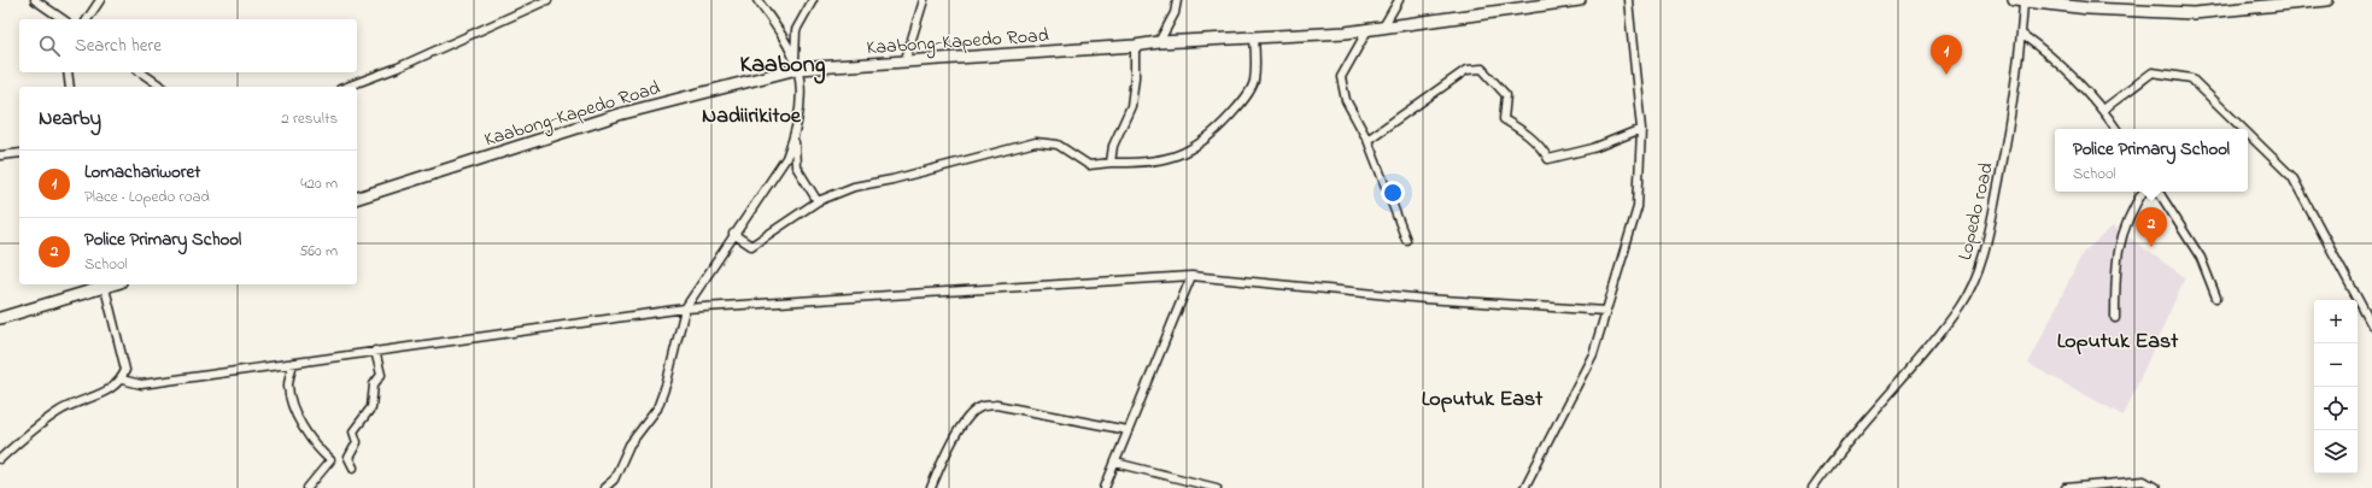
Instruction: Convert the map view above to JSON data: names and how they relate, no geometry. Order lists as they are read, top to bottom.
{
  "streets": {
    "main road": ["Kaabong-Kapedo Road"],
    "street": ["Lopedo road"]
  },
  "districts": [
    "Kaabong",
    "Nadiirikitoe",
    "Loputuk East",
    "Loputuk East"
  ],
  "page": {
    "search": "Search here",
    "pins": ["1", "2"],
    "heading": ["Nearby", "2 results"],
    "popup": ["Police Primary School", "School"],
    "list": [
      {
        "mark": "1",
        "name": "Lomachariworet",
        "note": "Place · Lopedo road",
        "value": "420 m"
      },
      {
        "mark": "2",
        "name": "Police Primary School",
        "note": "School",
        "value": "560 m"
      }
    ],
    "map_buttons": ["+", "−"]
  }
}
